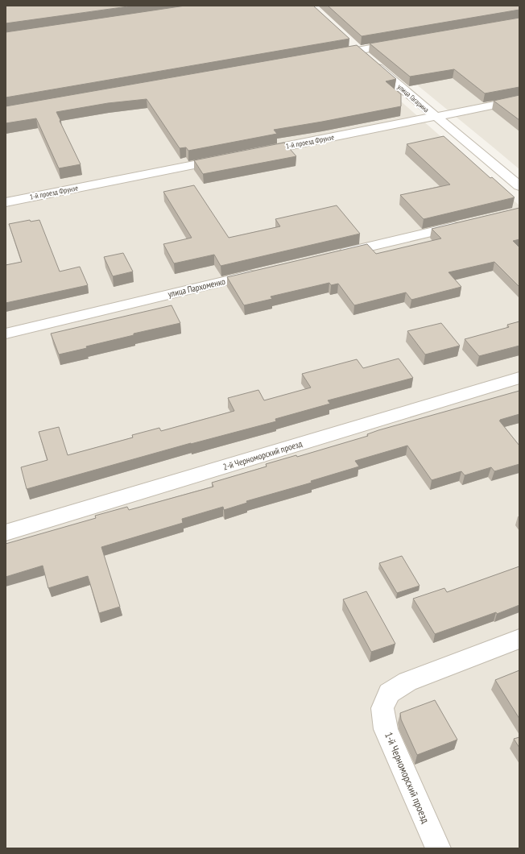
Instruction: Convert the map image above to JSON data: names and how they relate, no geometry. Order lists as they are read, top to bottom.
{
  "streets": {
    "street": [
      "улица Гагарина",
      "1-й проезд Фрунзе",
      "улица Пархоменко",
      "2-й Черноморский проезд",
      "1-й Черноморский проезд"
    ]
  },
  "crossings": [
    ["улица Гагарина", "1-й проезд Фрунзе"]
  ]
}
